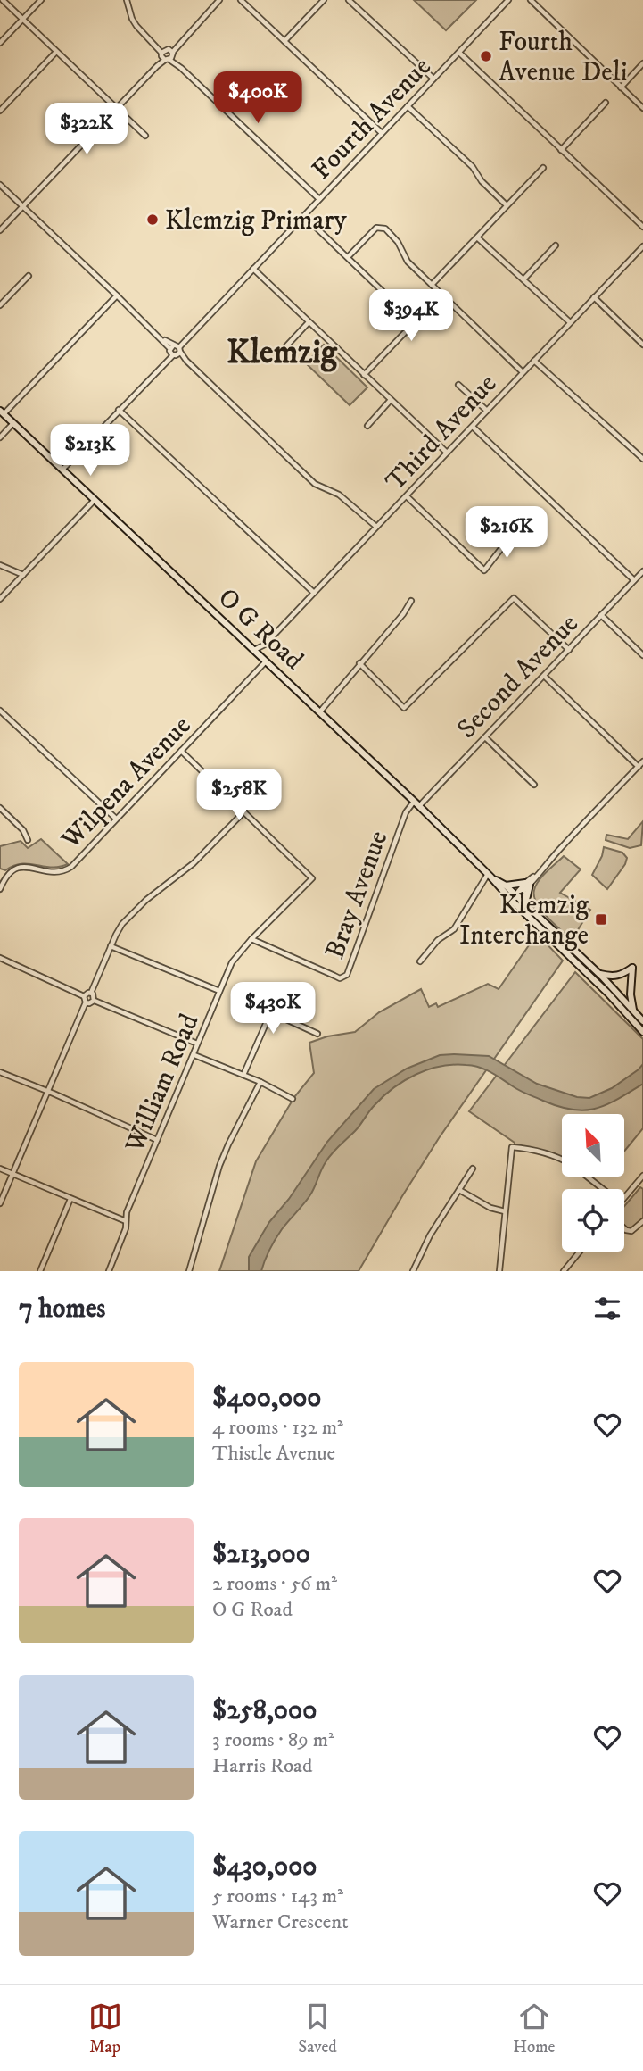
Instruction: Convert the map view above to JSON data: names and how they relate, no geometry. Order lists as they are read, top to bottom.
{
  "streets": {
    "main road": ["O G Road"],
    "street": [
      "Fourth Avenue",
      "Third Avenue",
      "Second Avenue",
      "Wilpena Avenue",
      "Bray Avenue",
      "William Road"
    ]
  },
  "crossings": [
    ["Fourth Avenue", "O G Road"],
    ["Third Avenue", "O G Road"],
    ["Third Avenue", "Wilpena Avenue"],
    ["O G Road", "Second Avenue"],
    ["O G Road", "Wilpena Avenue"],
    ["O G Road", "Bray Avenue"],
    ["Second Avenue", "Bray Avenue"],
    ["Bray Avenue", "William Road"]
  ],
  "districts": ["Klemzig"],
  "places": {
    "other": ["Fourth Avenue Deli", "Klemzig Primary"],
    "transit": ["Klemzig Interchange"]
  },
  "north": "top left",
  "page": {
    "price": [
      "$400K",
      "$322K",
      "$394K",
      "$213K",
      "$216K",
      "$258K",
      "$430K"
    ],
    "heading": "7 homes",
    "list": [
      {
        "name": "$400,000",
        "note": "4 rooms · 132 m² · Thistle Avenue"
      },
      {
        "name": "$213,000",
        "note": "2 rooms · 56 m² · O G Road"
      },
      {
        "name": "$258,000",
        "note": "3 rooms · 89 m² · Harris Road"
      },
      {
        "name": "$430,000",
        "note": "5 rooms · 143 m² · Warner Crescent"
      }
    ],
    "tabs": ["Map", "Saved", "Home"]
  }
}
